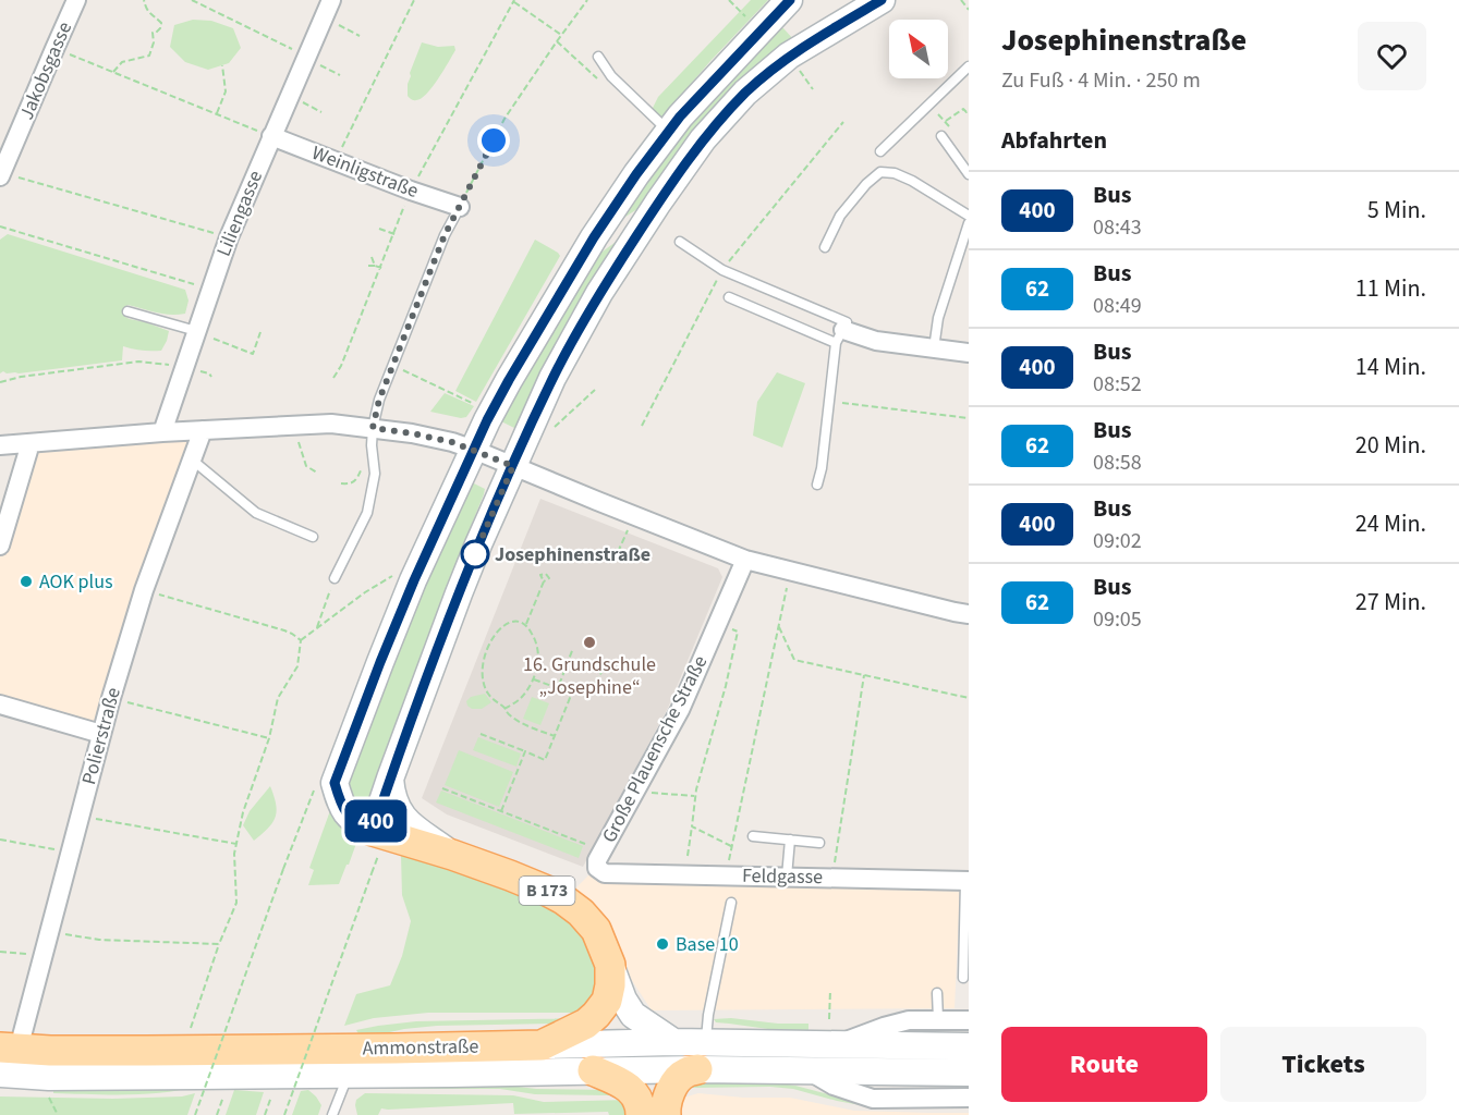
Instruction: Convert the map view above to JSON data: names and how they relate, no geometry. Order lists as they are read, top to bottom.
{
  "streets": {
    "main road": ["B 173", "Ammonstraße"],
    "street": [
      "Jakobsgasse",
      "Weinligstraße",
      "Liliengasse",
      "Polierstraße",
      "Große Plauensche Straße",
      "Feldgasse"
    ]
  },
  "crossings": [
    ["Weinligstraße", "Liliengasse"],
    ["Polierstraße", "Ammonstraße"],
    ["Große Plauensche Straße", "Feldgasse"],
    ["B 173", "Ammonstraße"]
  ],
  "places": [
    "Josephinenstraße",
    "AOK plus",
    "16. Grundschule „Josephine“",
    "Base 10"
  ],
  "lines": ["bus line 400"],
  "north": "top left",
  "page": {
    "on_map": "400",
    "heading": [
      ["Josephinenstraße", "Zu Fuß · 4 Min. · 250 m"],
      "Abfahrten"
    ],
    "list": [
      {
        "mark": "400",
        "name": "Bus",
        "note": "08:43",
        "value": "5 Min."
      },
      {
        "mark": "62",
        "name": "Bus",
        "note": "08:49",
        "value": "11 Min."
      },
      {
        "mark": "400",
        "name": "Bus",
        "note": "08:52",
        "value": "14 Min."
      },
      {
        "mark": "62",
        "name": "Bus",
        "note": "08:58",
        "value": "20 Min."
      },
      {
        "mark": "400",
        "name": "Bus",
        "note": "09:02",
        "value": "24 Min."
      },
      {
        "mark": "62",
        "name": "Bus",
        "note": "09:05",
        "value": "27 Min."
      }
    ],
    "buttons": ["Route", "Tickets"]
  }
}
